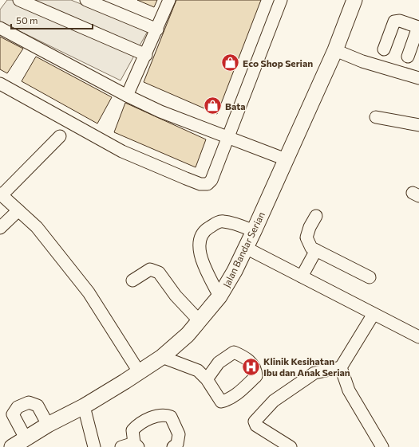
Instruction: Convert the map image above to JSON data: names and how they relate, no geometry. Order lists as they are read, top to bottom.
{
  "streets": {
    "main road": ["Jalan Bandar Serian"]
  },
  "places": {
    "shop": ["Eco Shop Serian", "Bata"],
    "hospital": ["Klinik Kesihatan Ibu dan Anak Serian"]
  },
  "scale_bar": "50 m"
}
